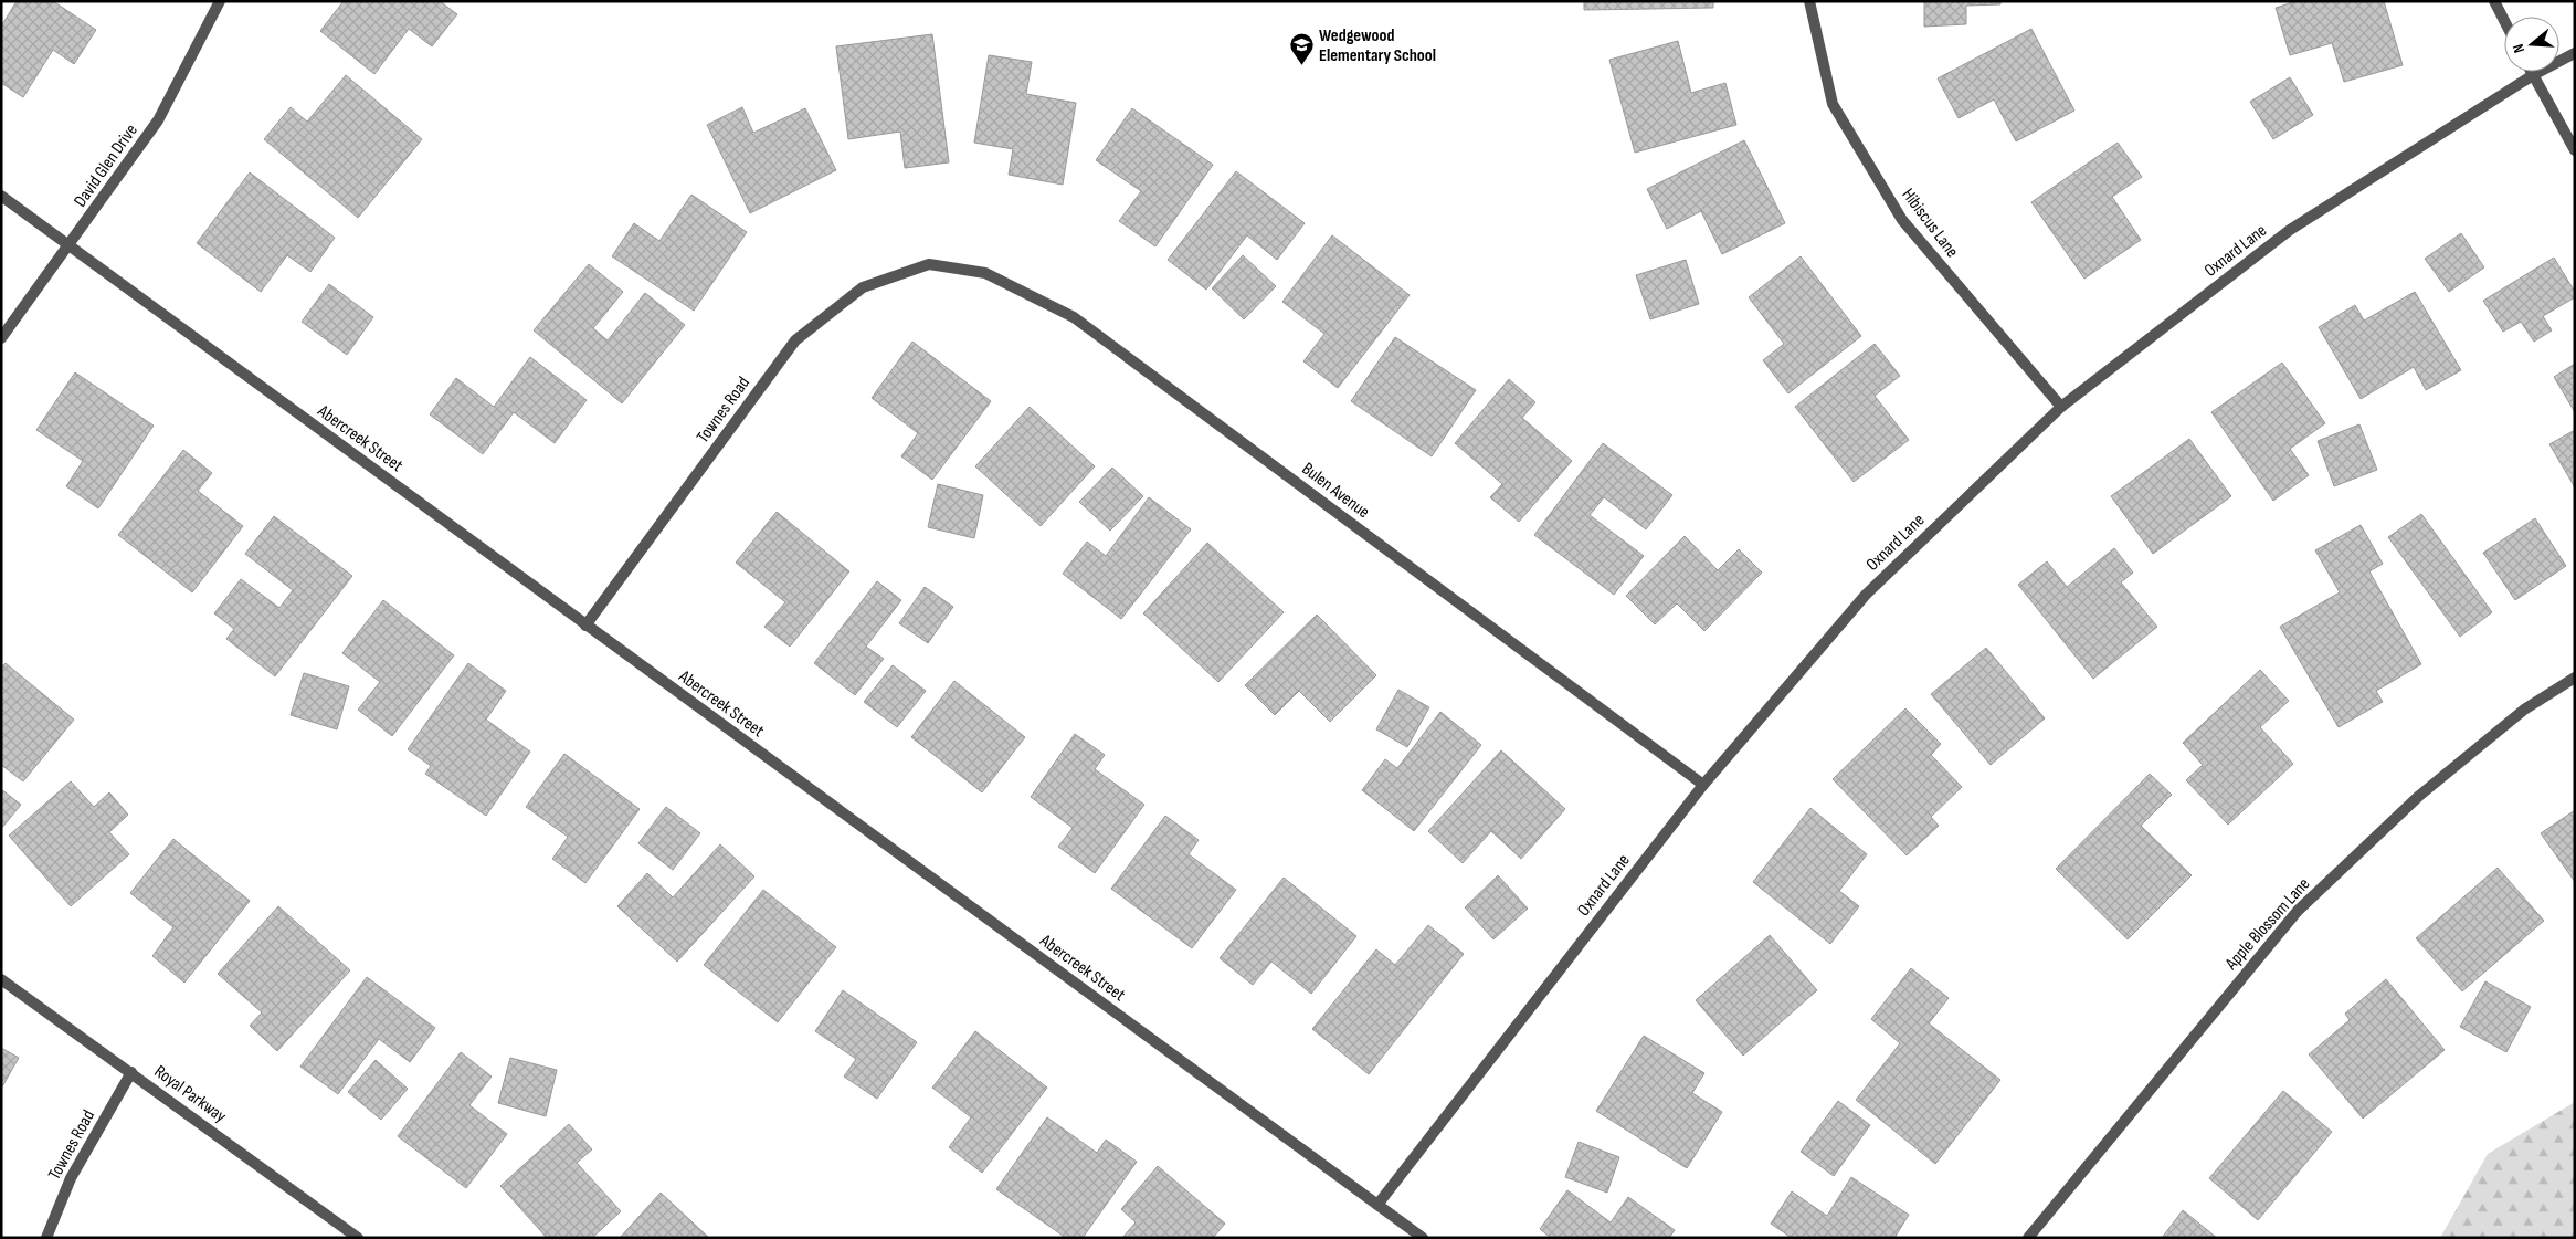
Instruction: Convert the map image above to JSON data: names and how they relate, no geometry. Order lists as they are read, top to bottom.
{
  "streets": {
    "street": [
      "David Glen Drive",
      "Hibiscus Lane",
      "Oxnard Lane",
      "Townes Road",
      "Abercreek Street",
      "Bulen Avenue",
      "Apple Blossom Lane",
      "Royal Parkway"
    ]
  },
  "crossings": [
    ["David Glen Drive", "Abercreek Street"],
    ["Hibiscus Lane", "Oxnard Lane"],
    ["Oxnard Lane", "Abercreek Street"],
    ["Oxnard Lane", "Bulen Avenue"],
    ["Townes Road", "Abercreek Street"],
    ["Townes Road", "Bulen Avenue"],
    ["Townes Road", "Royal Parkway"]
  ],
  "places": {
    "school or university": ["Wedgewood Elementary School"]
  },
  "north": "left"
}
